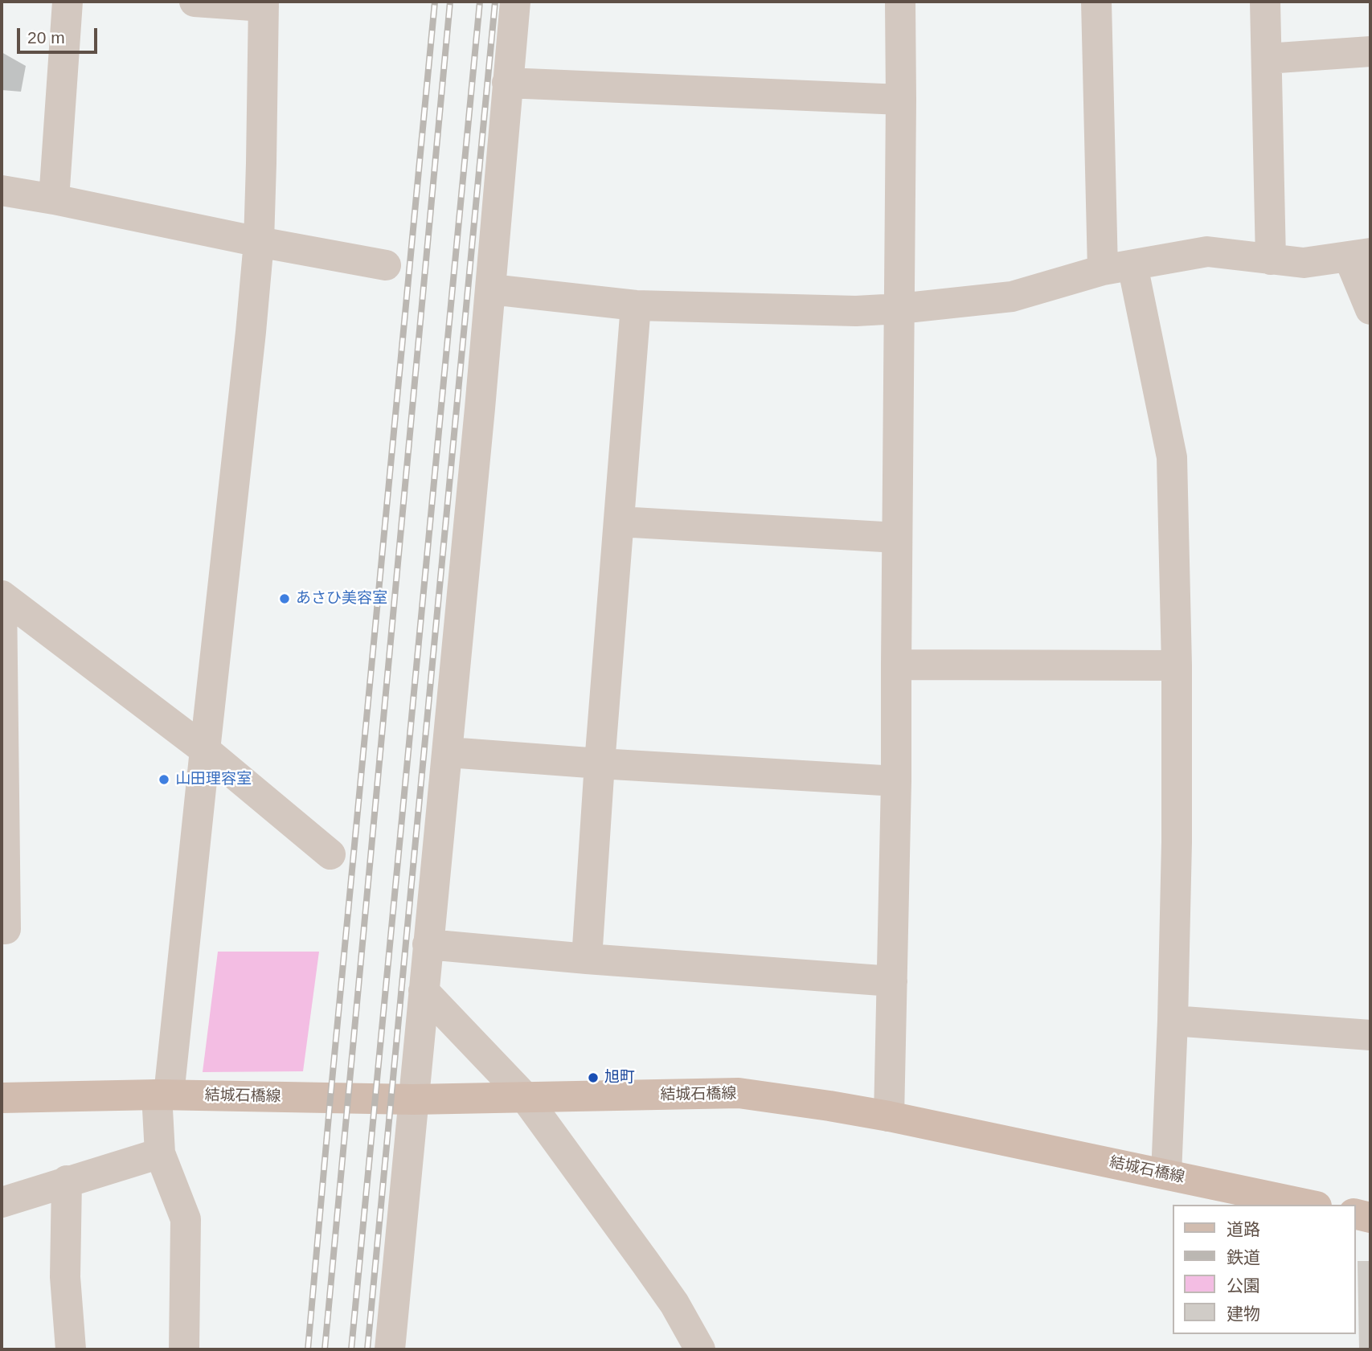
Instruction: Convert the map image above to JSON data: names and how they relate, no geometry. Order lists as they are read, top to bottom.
{
  "streets": {
    "main road": ["結城石橋線"]
  },
  "places": ["あさひ美容室", "山田理容室", "旭町"],
  "legend": [
    "道路",
    "鉄道",
    "公園",
    "建物"
  ],
  "scale_bar": "20 m"
}
